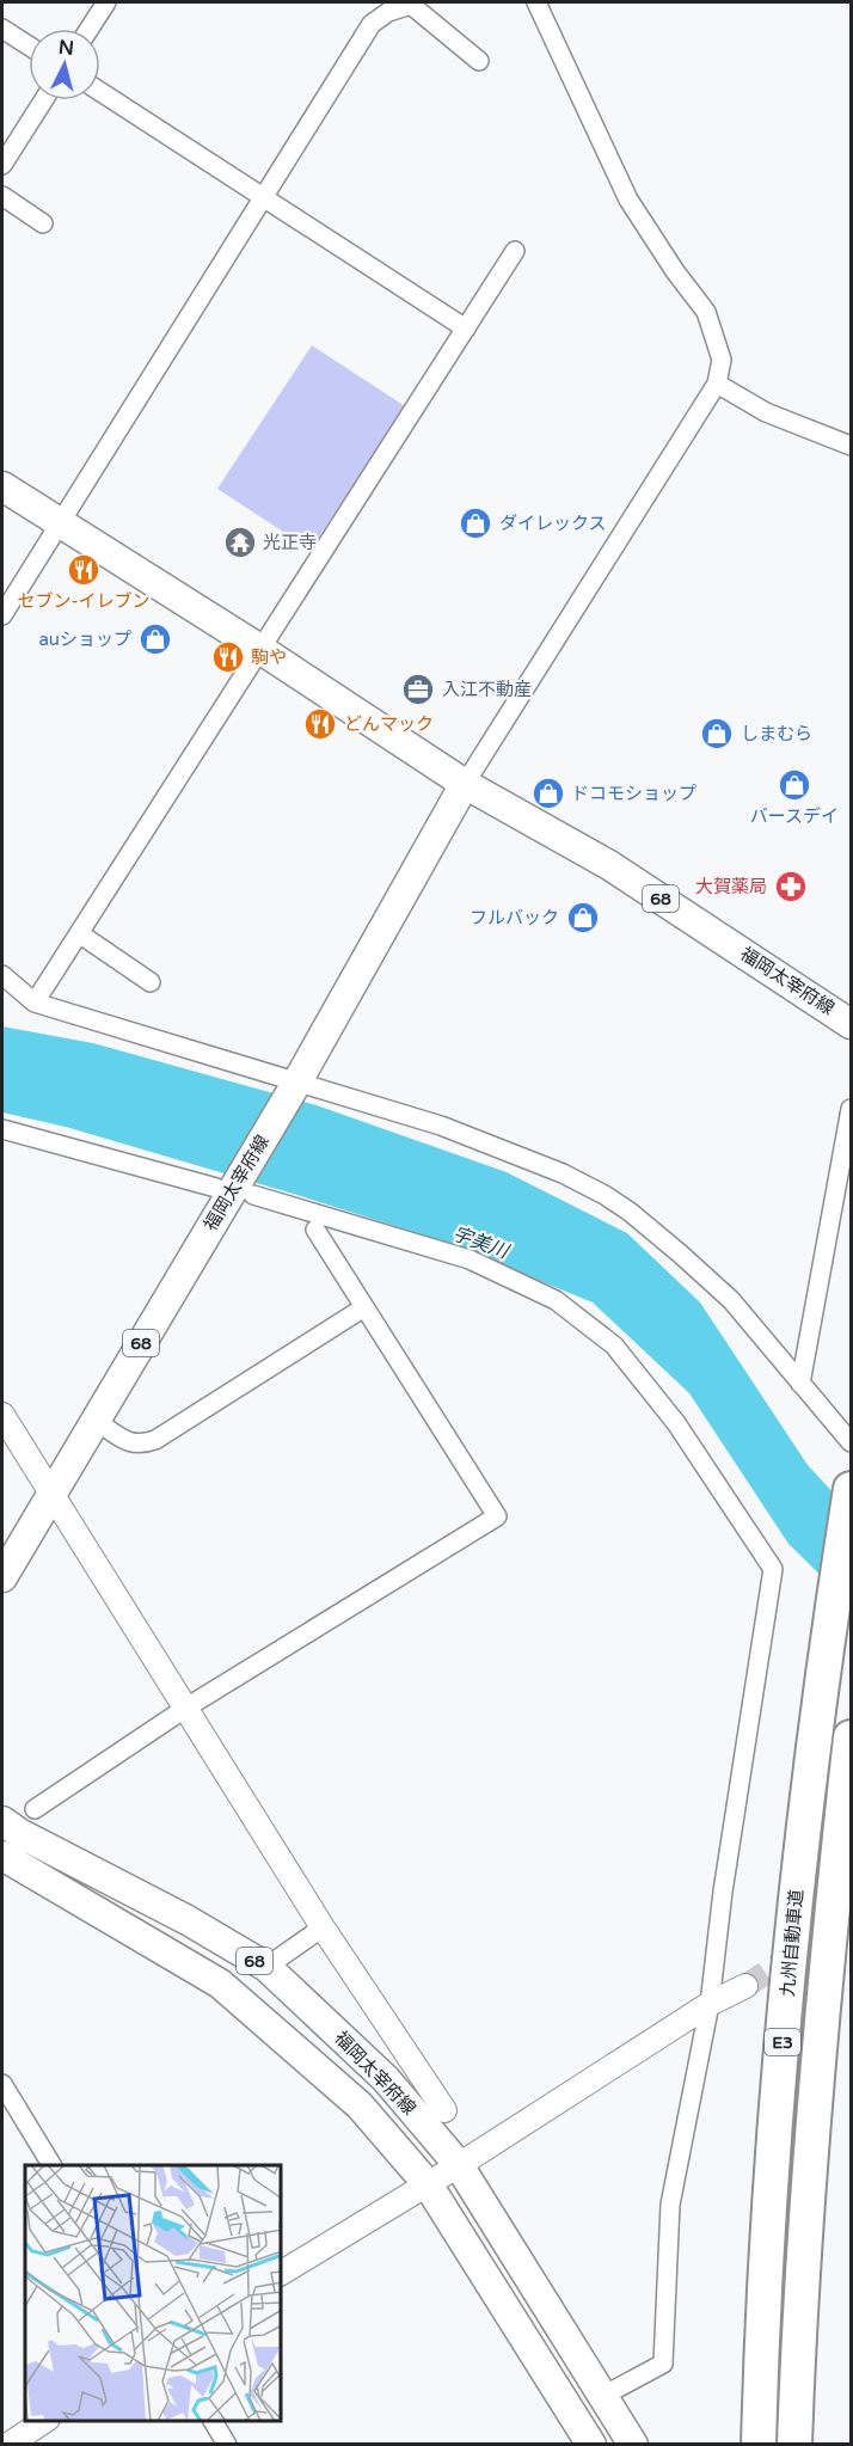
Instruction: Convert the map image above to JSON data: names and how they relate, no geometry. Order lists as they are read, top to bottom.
{
  "streets": {
    "highway": ["九州自動車道", "E3"],
    "main road": ["68", "福岡太宰府線"]
  },
  "water": ["宇美川"],
  "places": {
    "shop": [
      "ダイレックス",
      "auショップ",
      "しまむら",
      "バースデイ",
      "ドコモショップ",
      "フルバック"
    ],
    "temple": ["光正寺"],
    "restaurant": ["セブン-イレブン", "駒や", "どんマック"],
    "office": ["入江不動産"],
    "pharmacy": ["大賀薬局"]
  },
  "north": "top"
}
